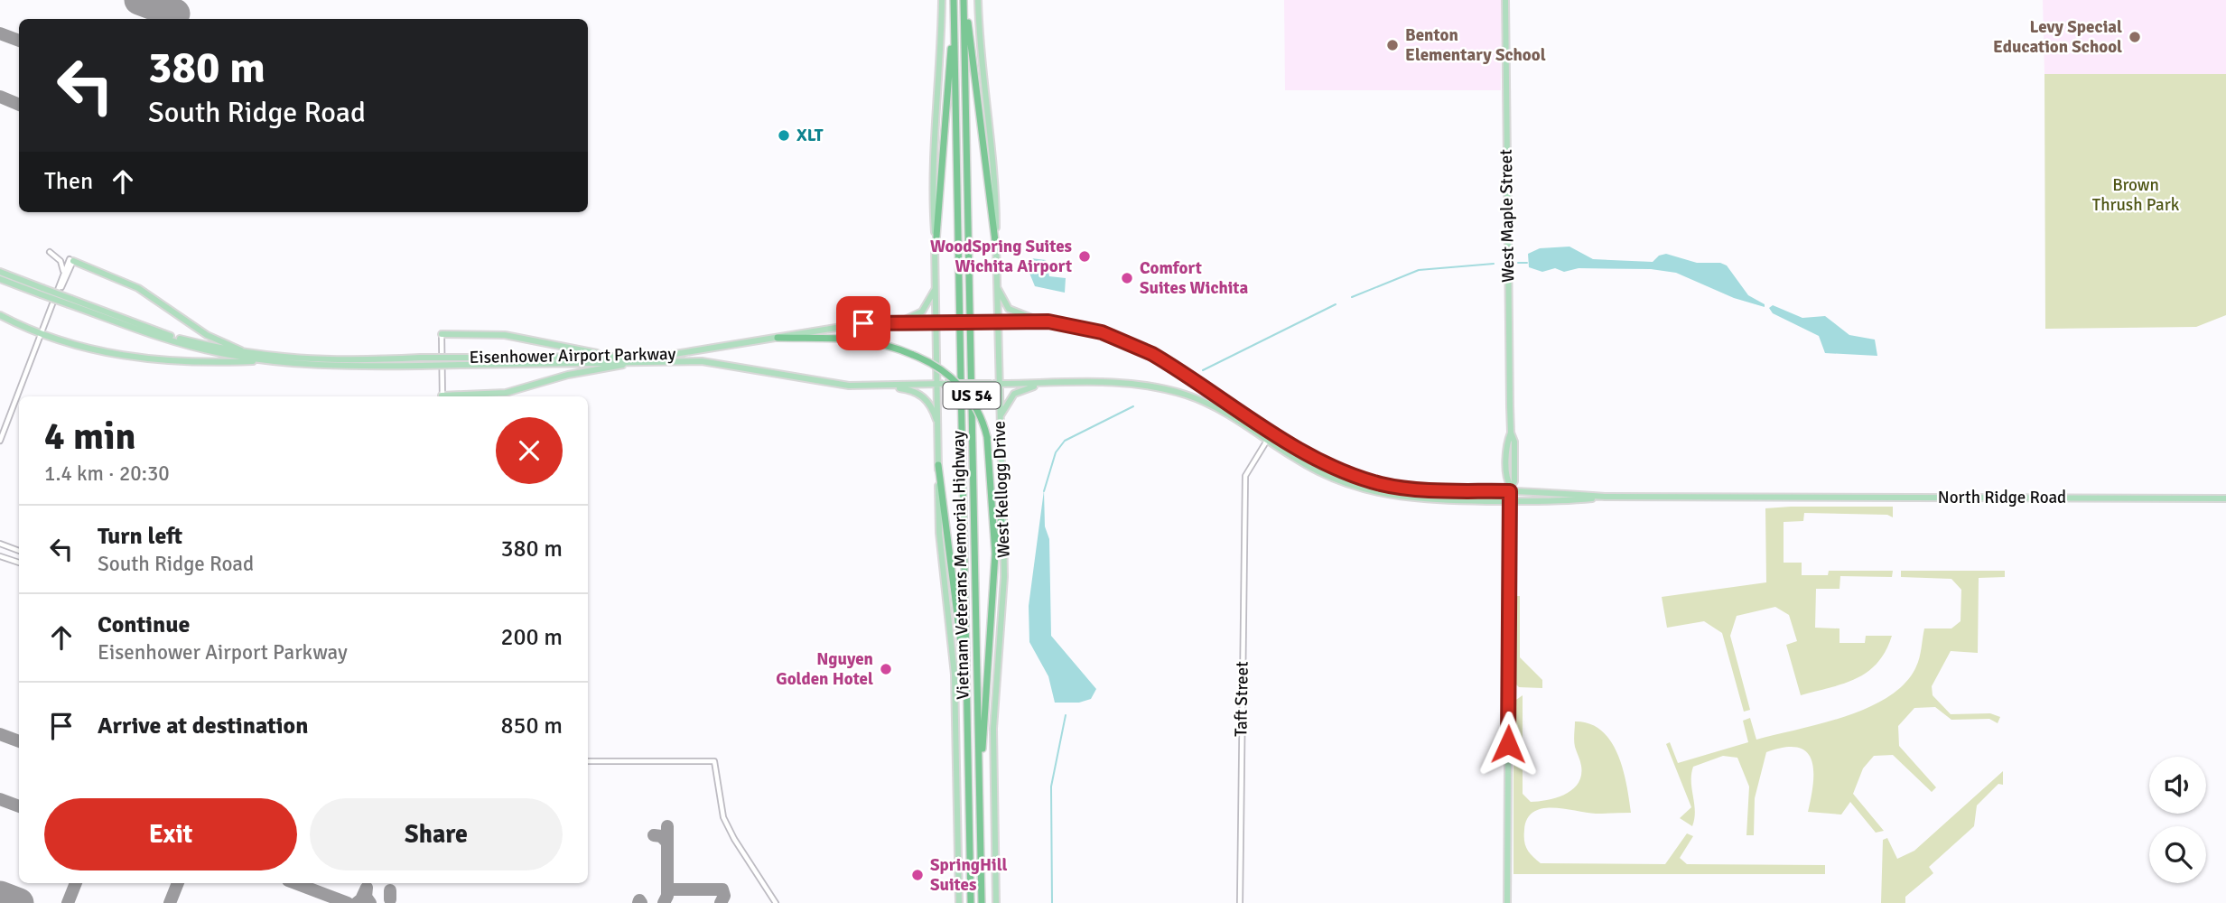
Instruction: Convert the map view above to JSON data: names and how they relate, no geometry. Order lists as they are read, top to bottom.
{
  "streets": {
    "highway": ["US 54", "Vietnam Veterans Memorial Highway"],
    "main road": [
      "West Maple Street",
      "Eisenhower Airport Parkway",
      "West Kellogg Drive",
      "North Ridge Road"
    ],
    "street": ["Taft Street"]
  },
  "crossings": [
    ["West Maple Street", "Eisenhower Airport Parkway"],
    ["Eisenhower Airport Parkway", "West Kellogg Drive"],
    ["Eisenhower Airport Parkway", "North Ridge Road"],
    ["Eisenhower Airport Parkway", "Taft Street"]
  ],
  "parks": ["Brown Thrush Park"],
  "places": [
    "Levy Special Education School",
    "Benton Elementary School",
    "XLT",
    "WoodSpring Suites Wichita Airport",
    "Comfort Suites Wichita",
    "Nguyen Golden Hotel",
    "SpringHill Suites"
  ],
  "page": {
    "turn": ["380 m", "South Ridge Road"],
    "then": "Then",
    "heading": ["4 min", "1.4 km · 20:30"],
    "list": [
      {
        "name": "Turn left",
        "note": "South Ridge Road",
        "value": "380 m"
      },
      {
        "name": "Continue",
        "note": "Eisenhower Airport Parkway",
        "value": "200 m"
      },
      {
        "name": "Arrive at destination",
        "value": "850 m"
      }
    ],
    "buttons": ["Exit", "Share"]
  }
}
